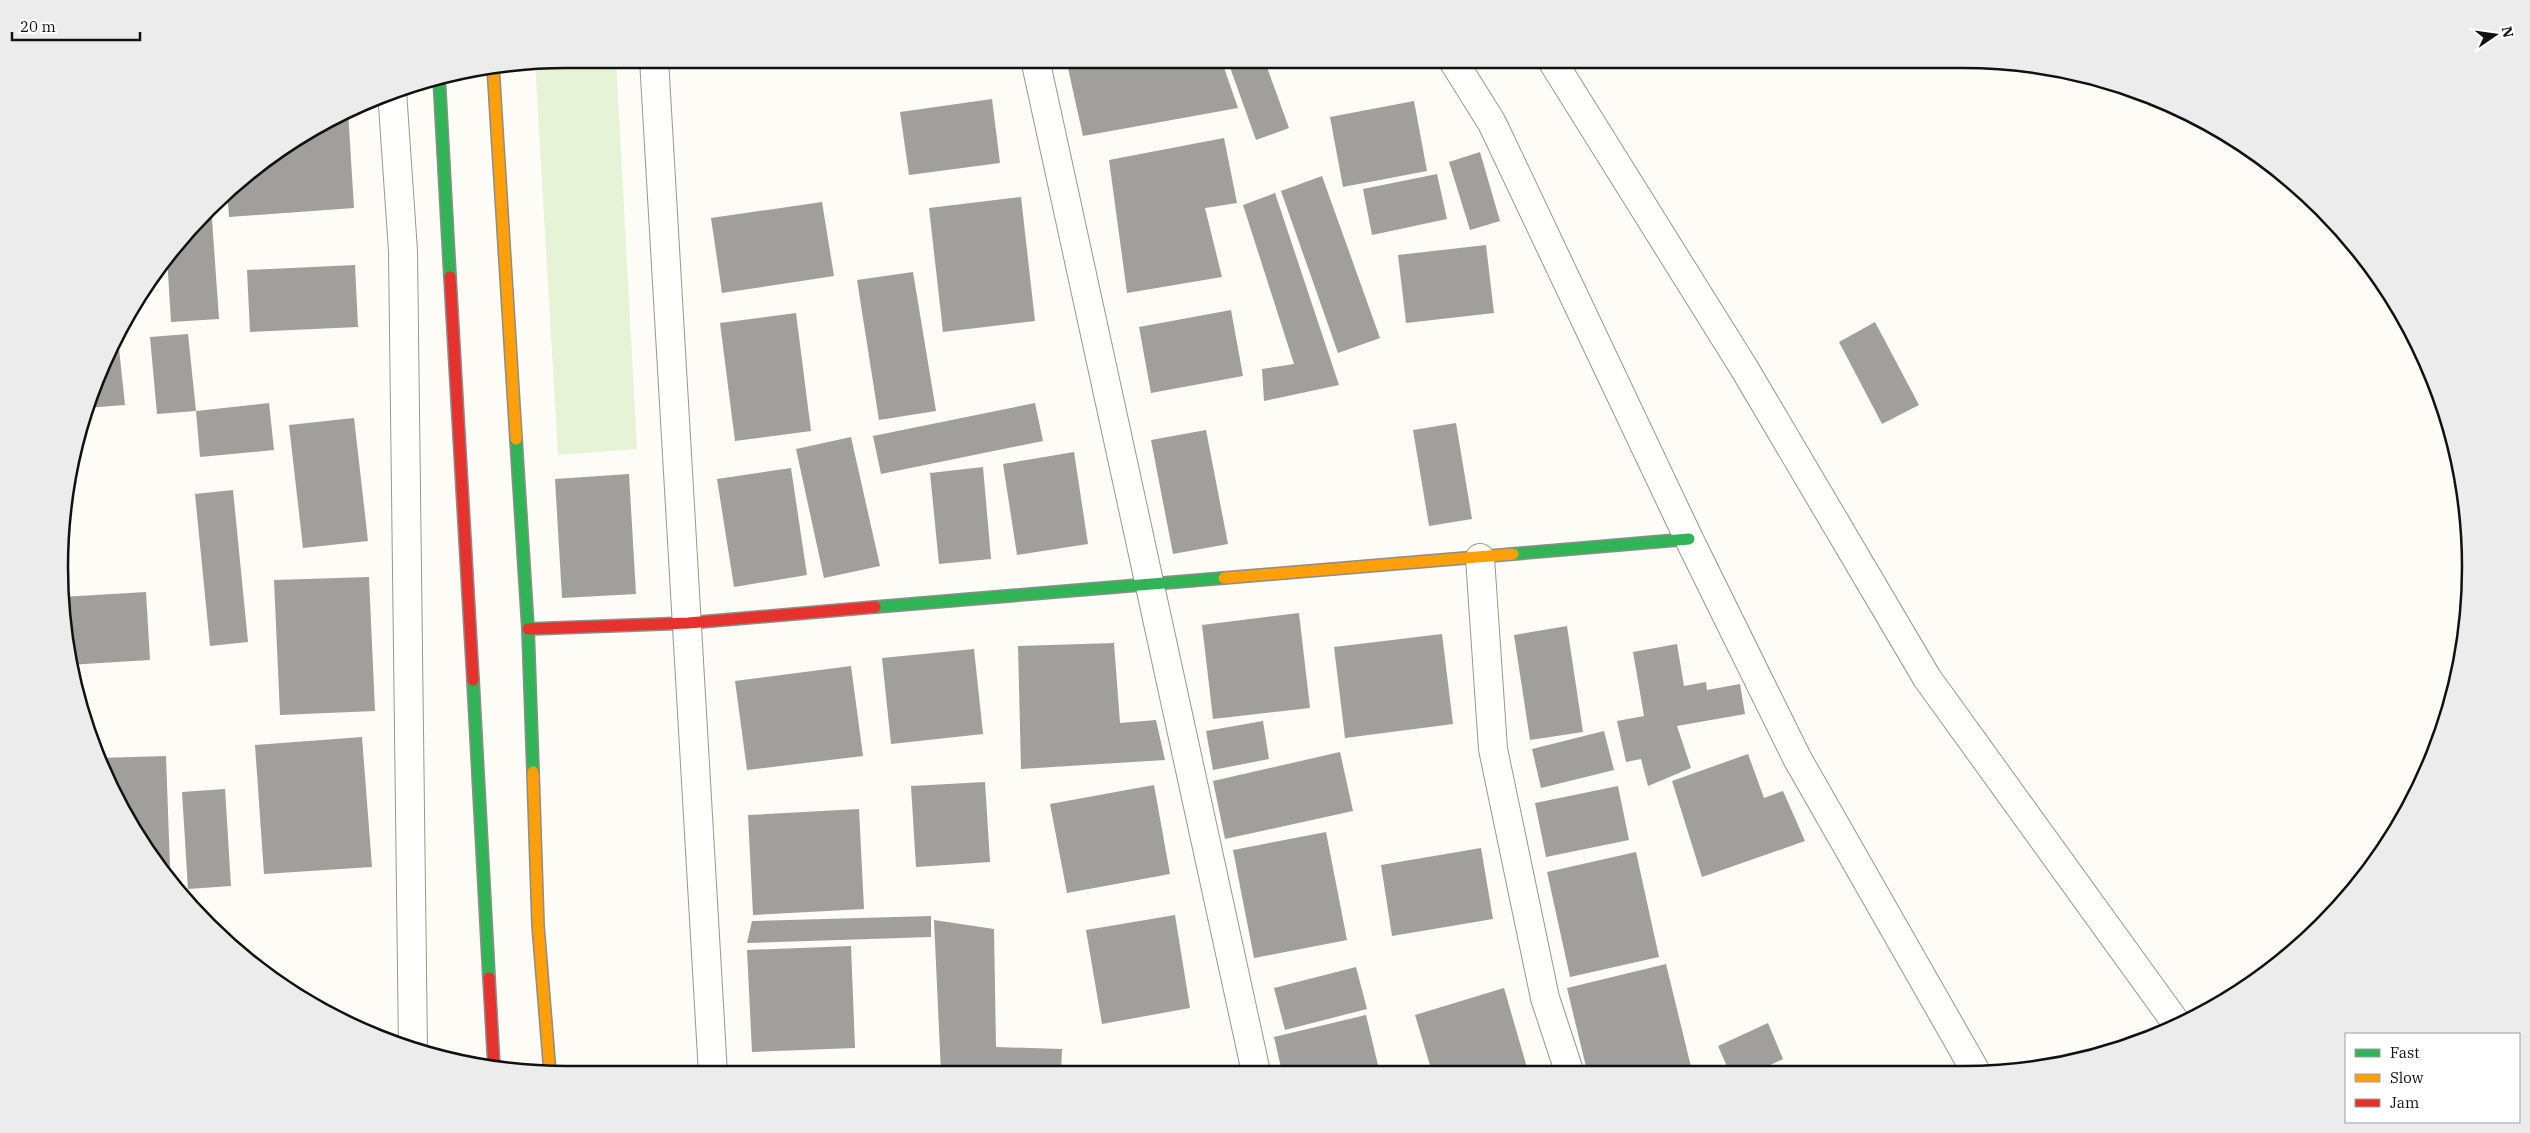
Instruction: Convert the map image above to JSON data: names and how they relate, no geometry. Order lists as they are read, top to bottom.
{
  "legend": ["Fast", "Slow", "Jam"],
  "scale_bar": "20 m",
  "north": "right"
}
